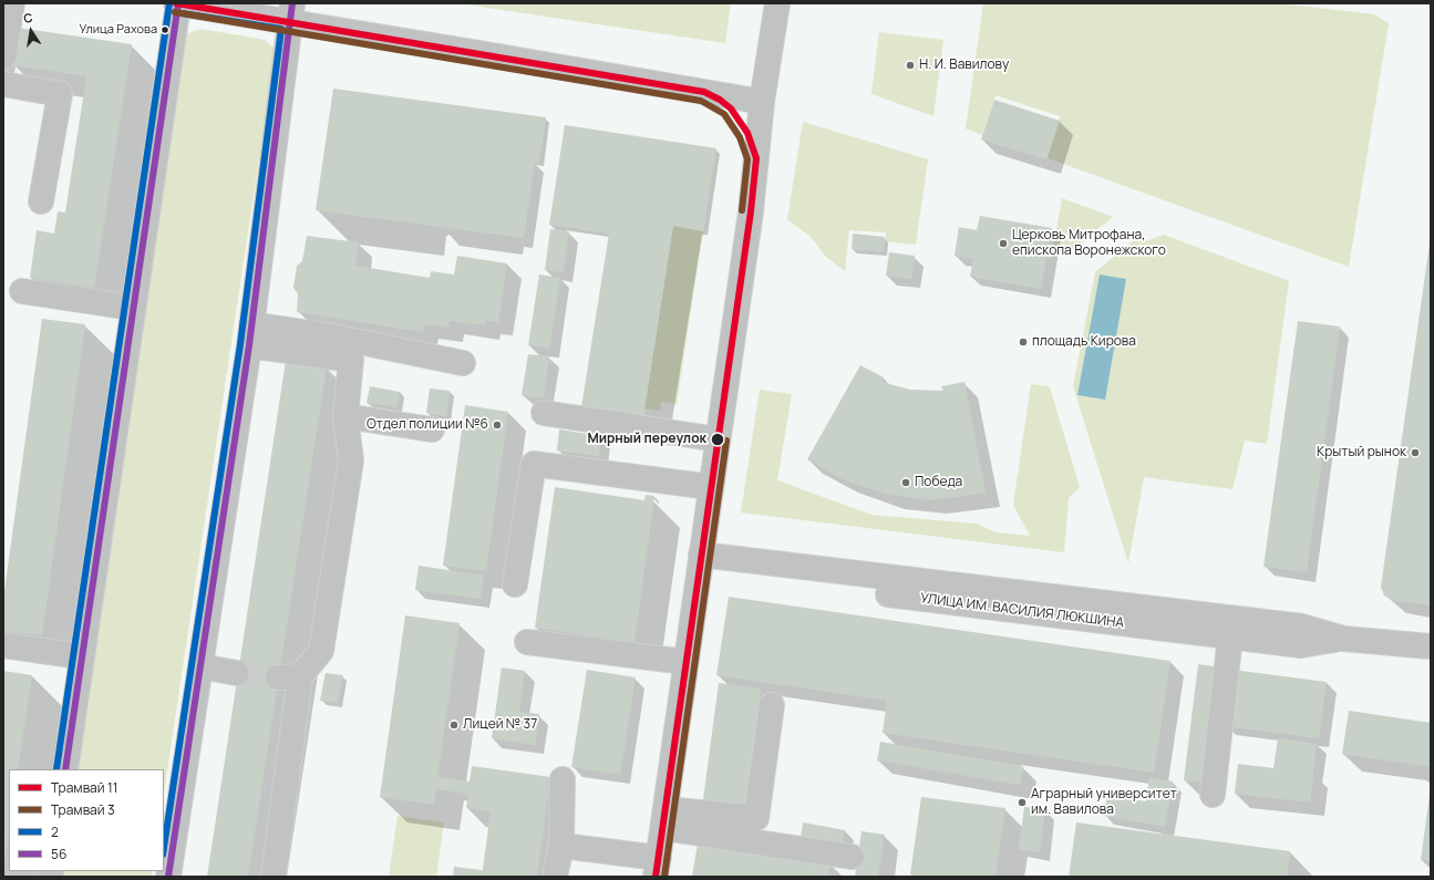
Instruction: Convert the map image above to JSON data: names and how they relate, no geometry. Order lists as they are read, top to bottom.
{
  "streets": {
    "street": ["УЛИЦА ИМ. ВАСИЛИЯ ЛЮКШИНА"]
  },
  "places": [
    "Улица Рахова",
    "Н. И. Вавилову",
    "Церковь Митрофана, епископа Воронежского",
    "площадь Кирова",
    "Отдел полиции №6",
    "Мирный переулок",
    "Крытый рынок",
    "Победа",
    "Лицей № 37",
    "Аграрный университет им. Вавилова"
  ],
  "lines": [
    "tram line 11",
    "transit line 2",
    "transit line 56",
    "tram line 3"
  ],
  "legend": [
    "Трамвай 11",
    "Трамвай 3",
    "2",
    "56"
  ],
  "north": "top"
}
